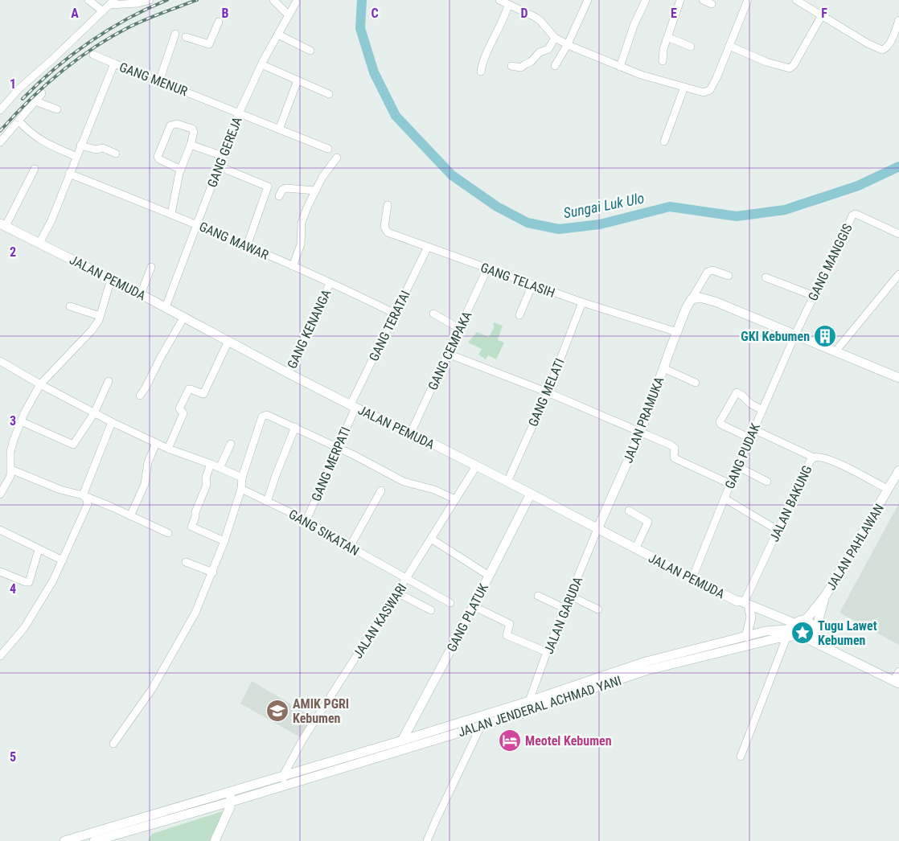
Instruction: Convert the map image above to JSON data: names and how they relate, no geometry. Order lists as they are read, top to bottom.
{
  "streets": {
    "main road": [
      "JALAN PEMUDA",
      "JALAN PRAMUKA",
      "JALAN PAHLAWAN",
      "GANG PLATUK",
      "JALAN JENDERAL ACHMAD YANI"
    ],
    "street": [
      "GANG MENUR",
      "GANG GEREJA",
      "GANG MAWAR",
      "GANG MANGGIS",
      "GANG TELASIH",
      "GANG TERATAI",
      "GANG KENANGA",
      "GANG CEMPAKA",
      "GANG MELATI",
      "GANG PUDAK",
      "GANG MERPATI",
      "JALAN BAKUNG",
      "GANG SIKATAN",
      "JALAN GARUDA",
      "JALAN KASWARI"
    ]
  },
  "crossings": [
    ["GANG MENUR", "GANG GEREJA"],
    ["GANG MENUR", "GANG MAWAR"],
    ["GANG MENUR", "JALAN PEMUDA"],
    ["GANG GEREJA", "GANG MAWAR"],
    ["GANG GEREJA", "JALAN PEMUDA"],
    ["GANG MAWAR", "GANG TERATAI"],
    ["GANG MAWAR", "GANG KENANGA"],
    ["GANG MANGGIS", "GANG PUDAK"],
    ["JALAN PEMUDA", "GANG TERATAI"],
    ["JALAN PEMUDA", "GANG KENANGA"],
    ["JALAN PEMUDA", "GANG CEMPAKA"],
    ["JALAN PEMUDA", "GANG MELATI"],
    ["JALAN PEMUDA", "JALAN PRAMUKA"],
    ["JALAN PEMUDA", "GANG PUDAK"],
    ["JALAN PEMUDA", "GANG MERPATI"],
    ["JALAN PEMUDA", "JALAN BAKUNG"],
    ["JALAN PEMUDA", "JALAN GARUDA"],
    ["JALAN PEMUDA", "GANG PLATUK"],
    ["JALAN PEMUDA", "JALAN KASWARI"],
    ["JALAN PEMUDA", "JALAN JENDERAL ACHMAD YANI"],
    ["GANG TELASIH", "GANG TERATAI"],
    ["GANG TELASIH", "GANG CEMPAKA"],
    ["GANG TELASIH", "GANG MELATI"],
    ["GANG TELASIH", "JALAN PRAMUKA"],
    ["GANG TERATAI", "GANG MERPATI"],
    ["JALAN PRAMUKA", "JALAN GARUDA"],
    ["GANG MERPATI", "GANG SIKATAN"],
    ["JALAN BAKUNG", "JALAN PAHLAWAN"],
    ["GANG SIKATAN", "JALAN KASWARI"],
    ["JALAN GARUDA", "JALAN JENDERAL ACHMAD YANI"],
    ["GANG PLATUK", "JALAN JENDERAL ACHMAD YANI"],
    ["JALAN KASWARI", "JALAN JENDERAL ACHMAD YANI"]
  ],
  "water": ["Sungai Luk Ulo"],
  "places": {
    "building": ["GKI Kebumen"],
    "place": ["Tugu Lawet Kebumen"],
    "school or university": ["AMIK PGRI Kebumen"],
    "hotel": ["Meotel Kebumen"]
  },
  "grid": {
    "columns": [
      "A",
      "B",
      "C",
      "D",
      "E",
      "F"
    ],
    "rows": [
      "1",
      "2",
      "3",
      "4",
      "5"
    ]
  }
}
